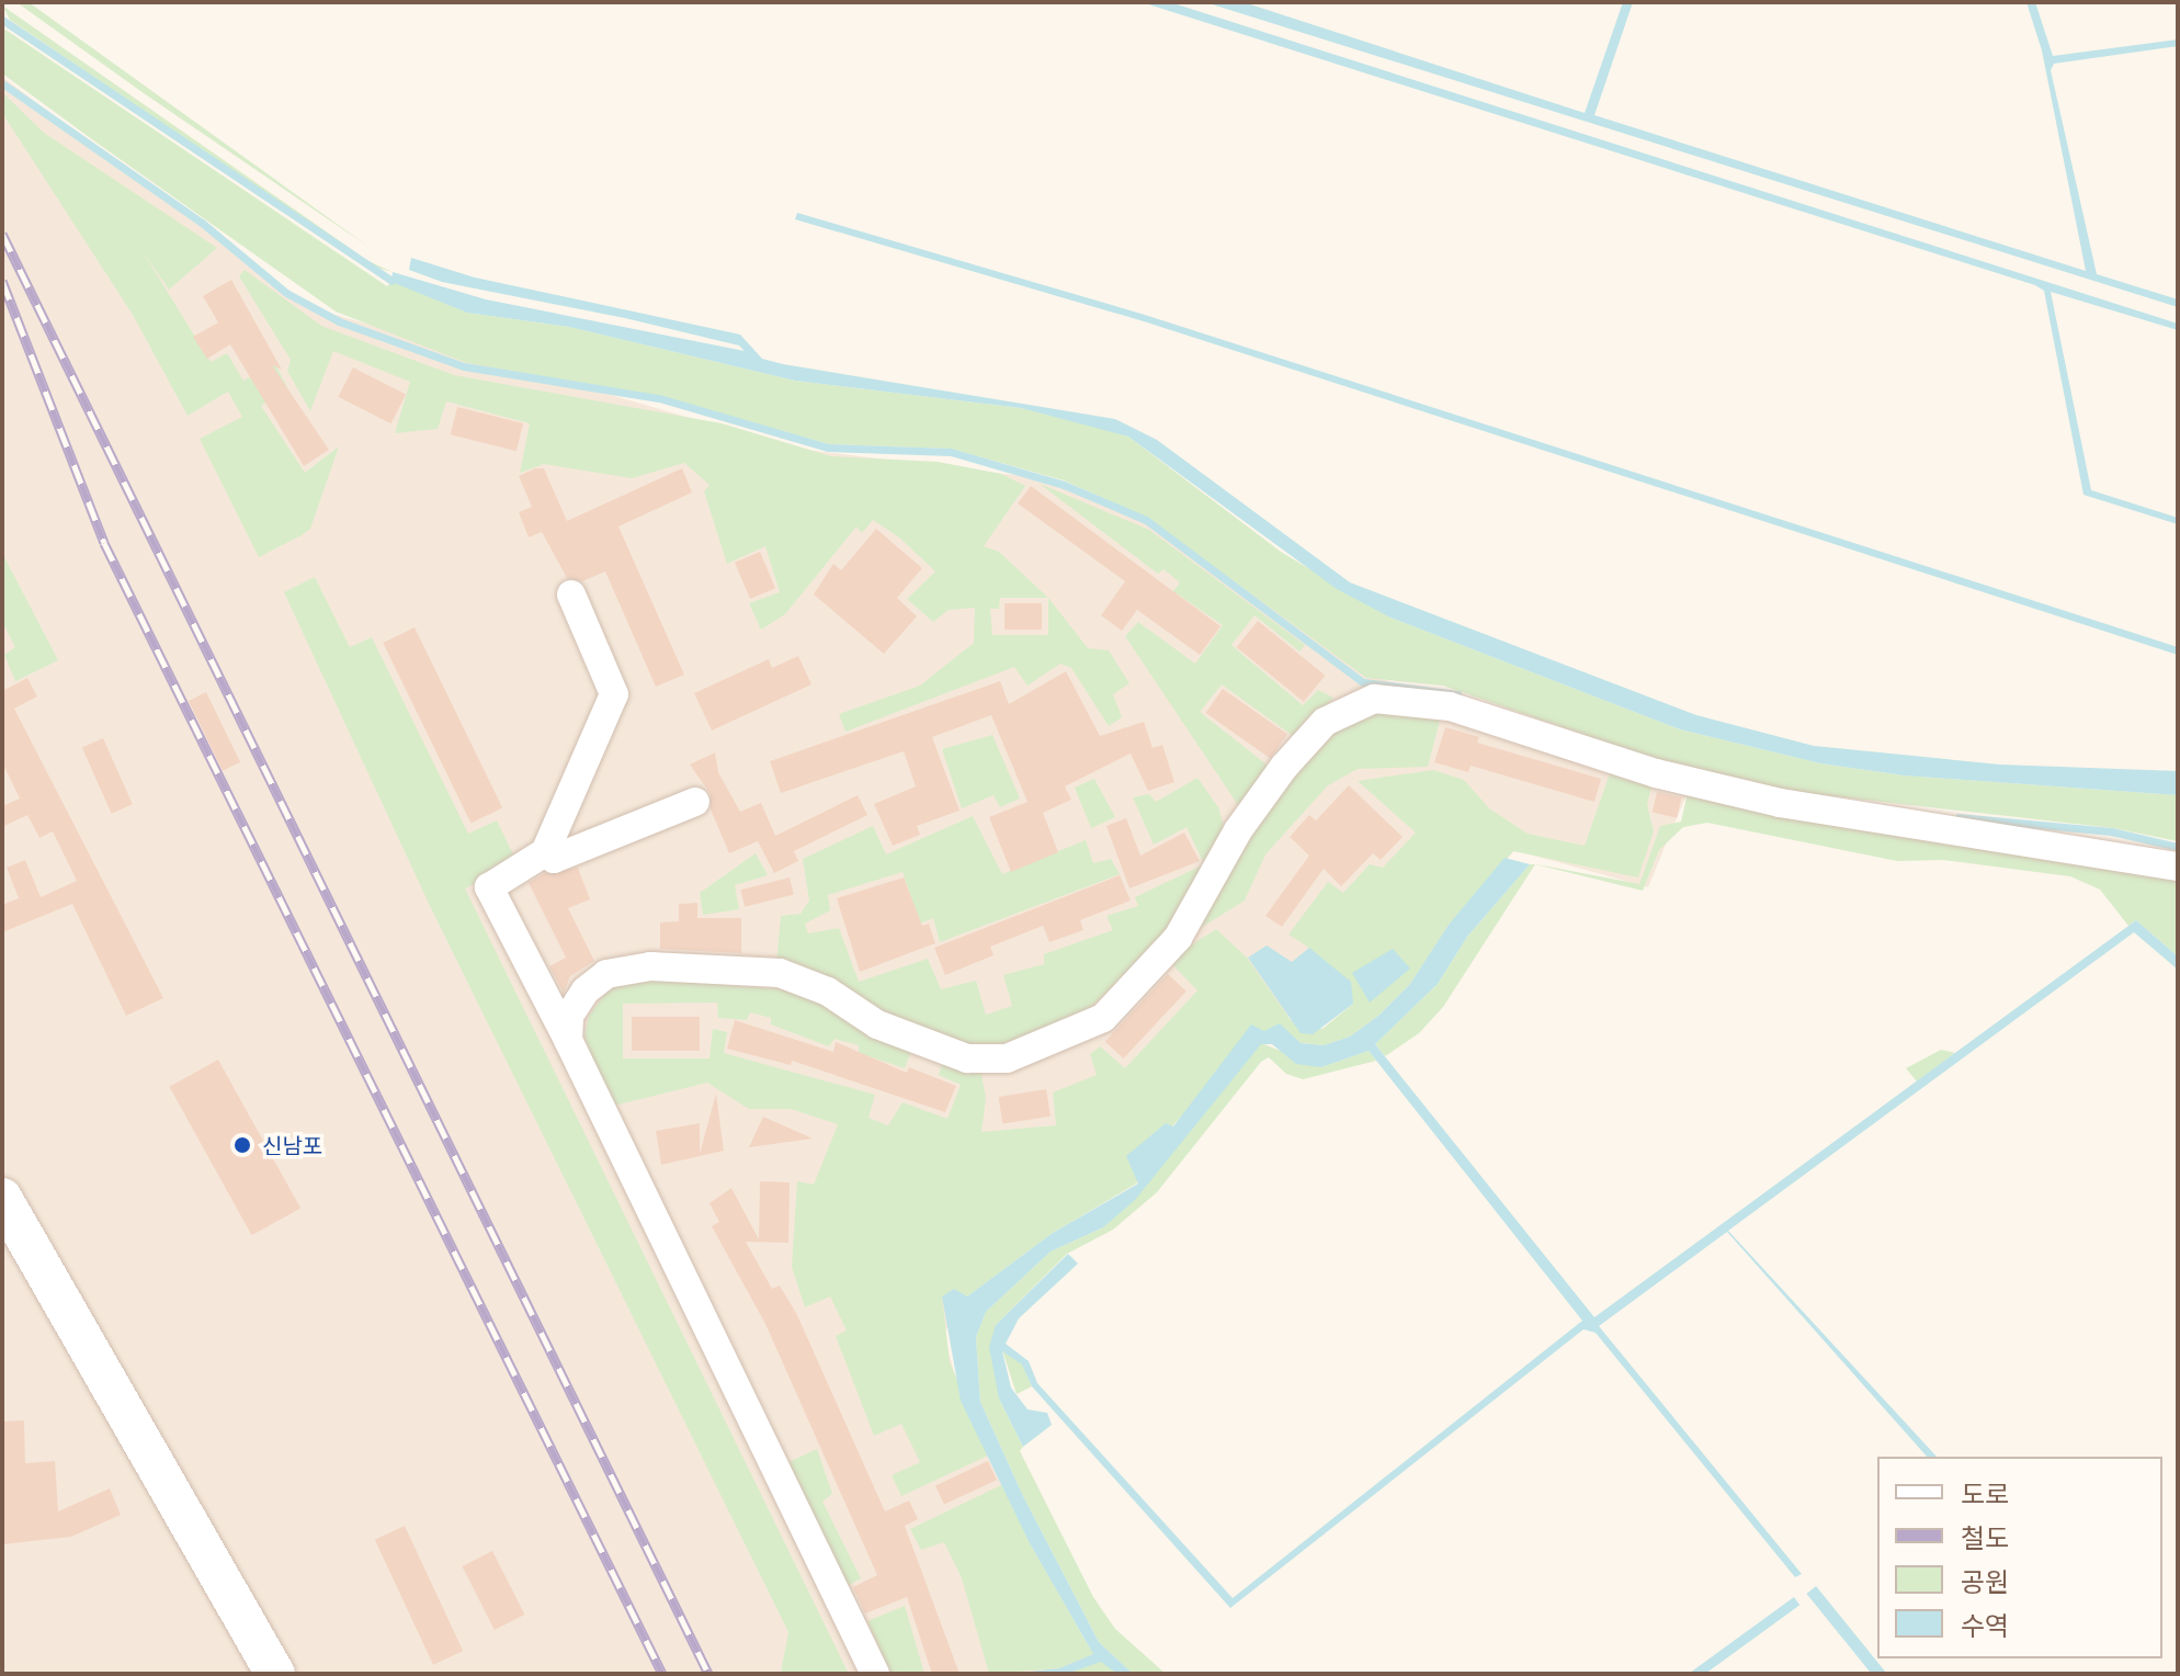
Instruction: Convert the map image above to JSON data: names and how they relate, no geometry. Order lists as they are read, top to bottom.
{
  "places": ["신남포"],
  "legend": [
    "도로",
    "철도",
    "공원",
    "수역"
  ]
}
